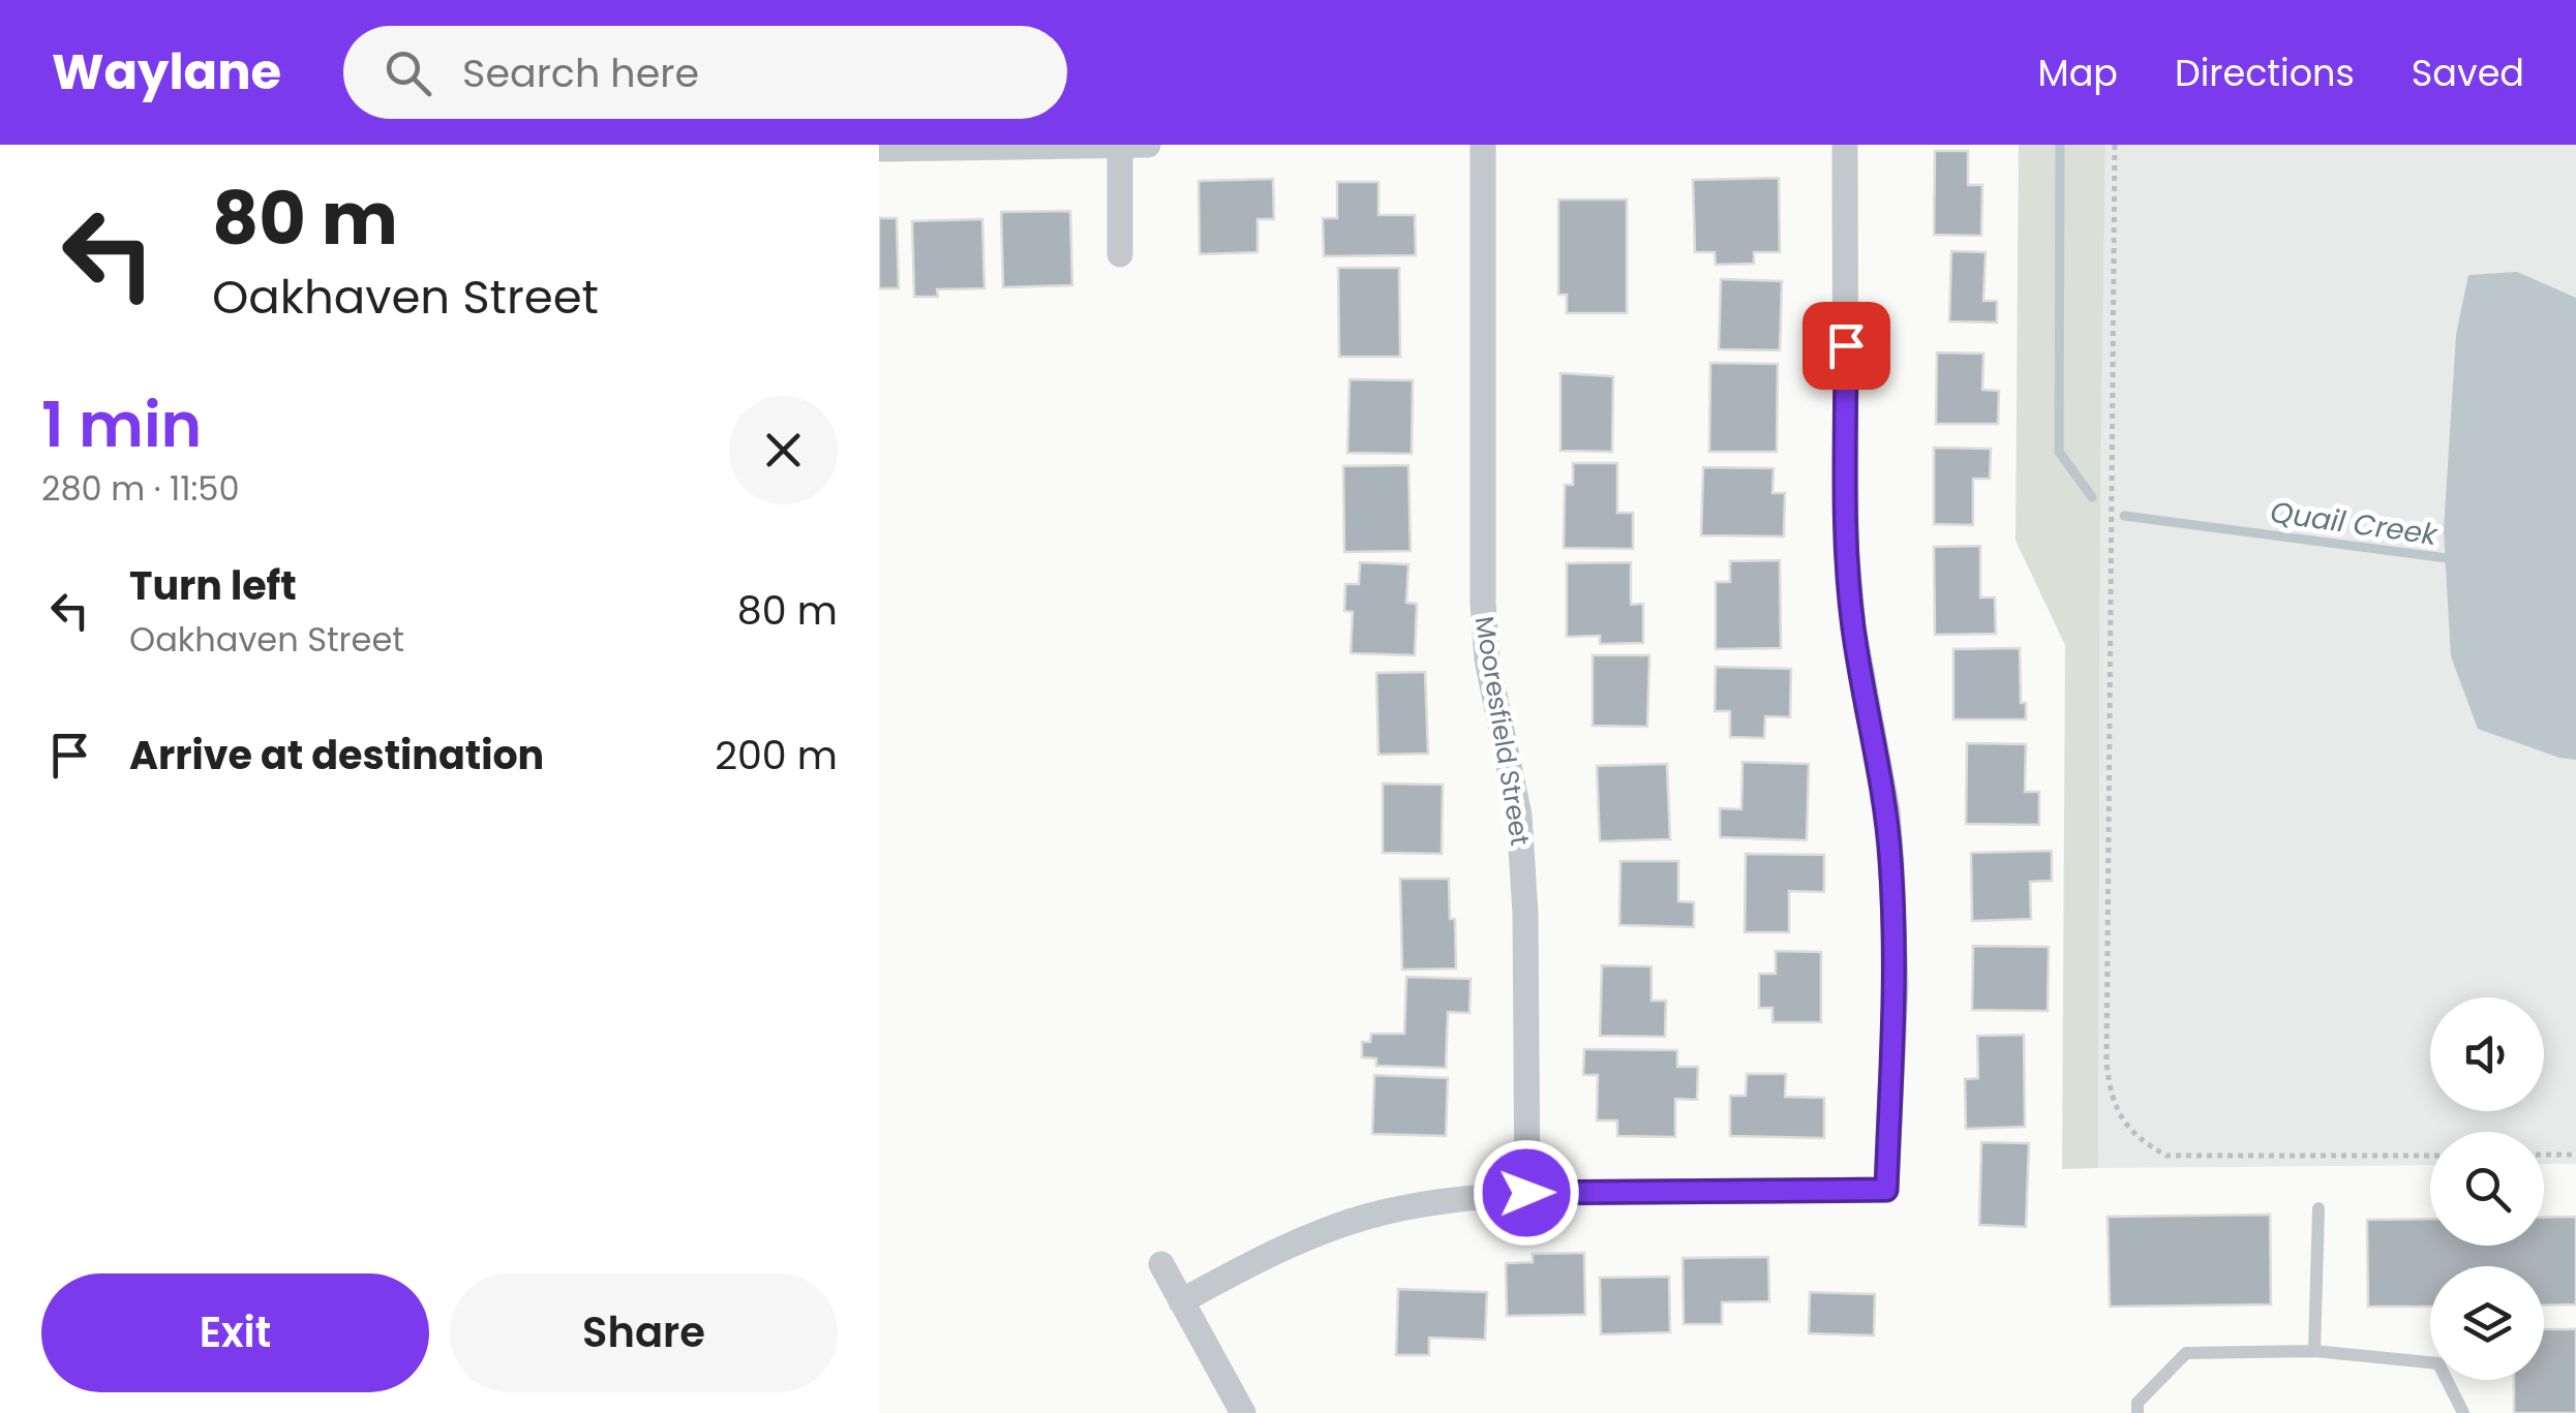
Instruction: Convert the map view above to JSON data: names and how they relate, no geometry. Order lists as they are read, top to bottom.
{
  "streets": {
    "street": ["Mooresfield Street"]
  },
  "water": ["Quail Creek"],
  "page": {
    "header": "Waylane",
    "search": "Search here",
    "nav": ["Map", "Directions", "Saved"],
    "turn": ["80 m", "Oakhaven Street"],
    "heading": ["1 min", "280 m · 11:50"],
    "list": [
      {
        "name": "Turn left",
        "note": "Oakhaven Street",
        "value": "80 m"
      },
      {
        "name": "Arrive at destination",
        "value": "200 m"
      }
    ],
    "buttons": ["Exit", "Share"]
  }
}
